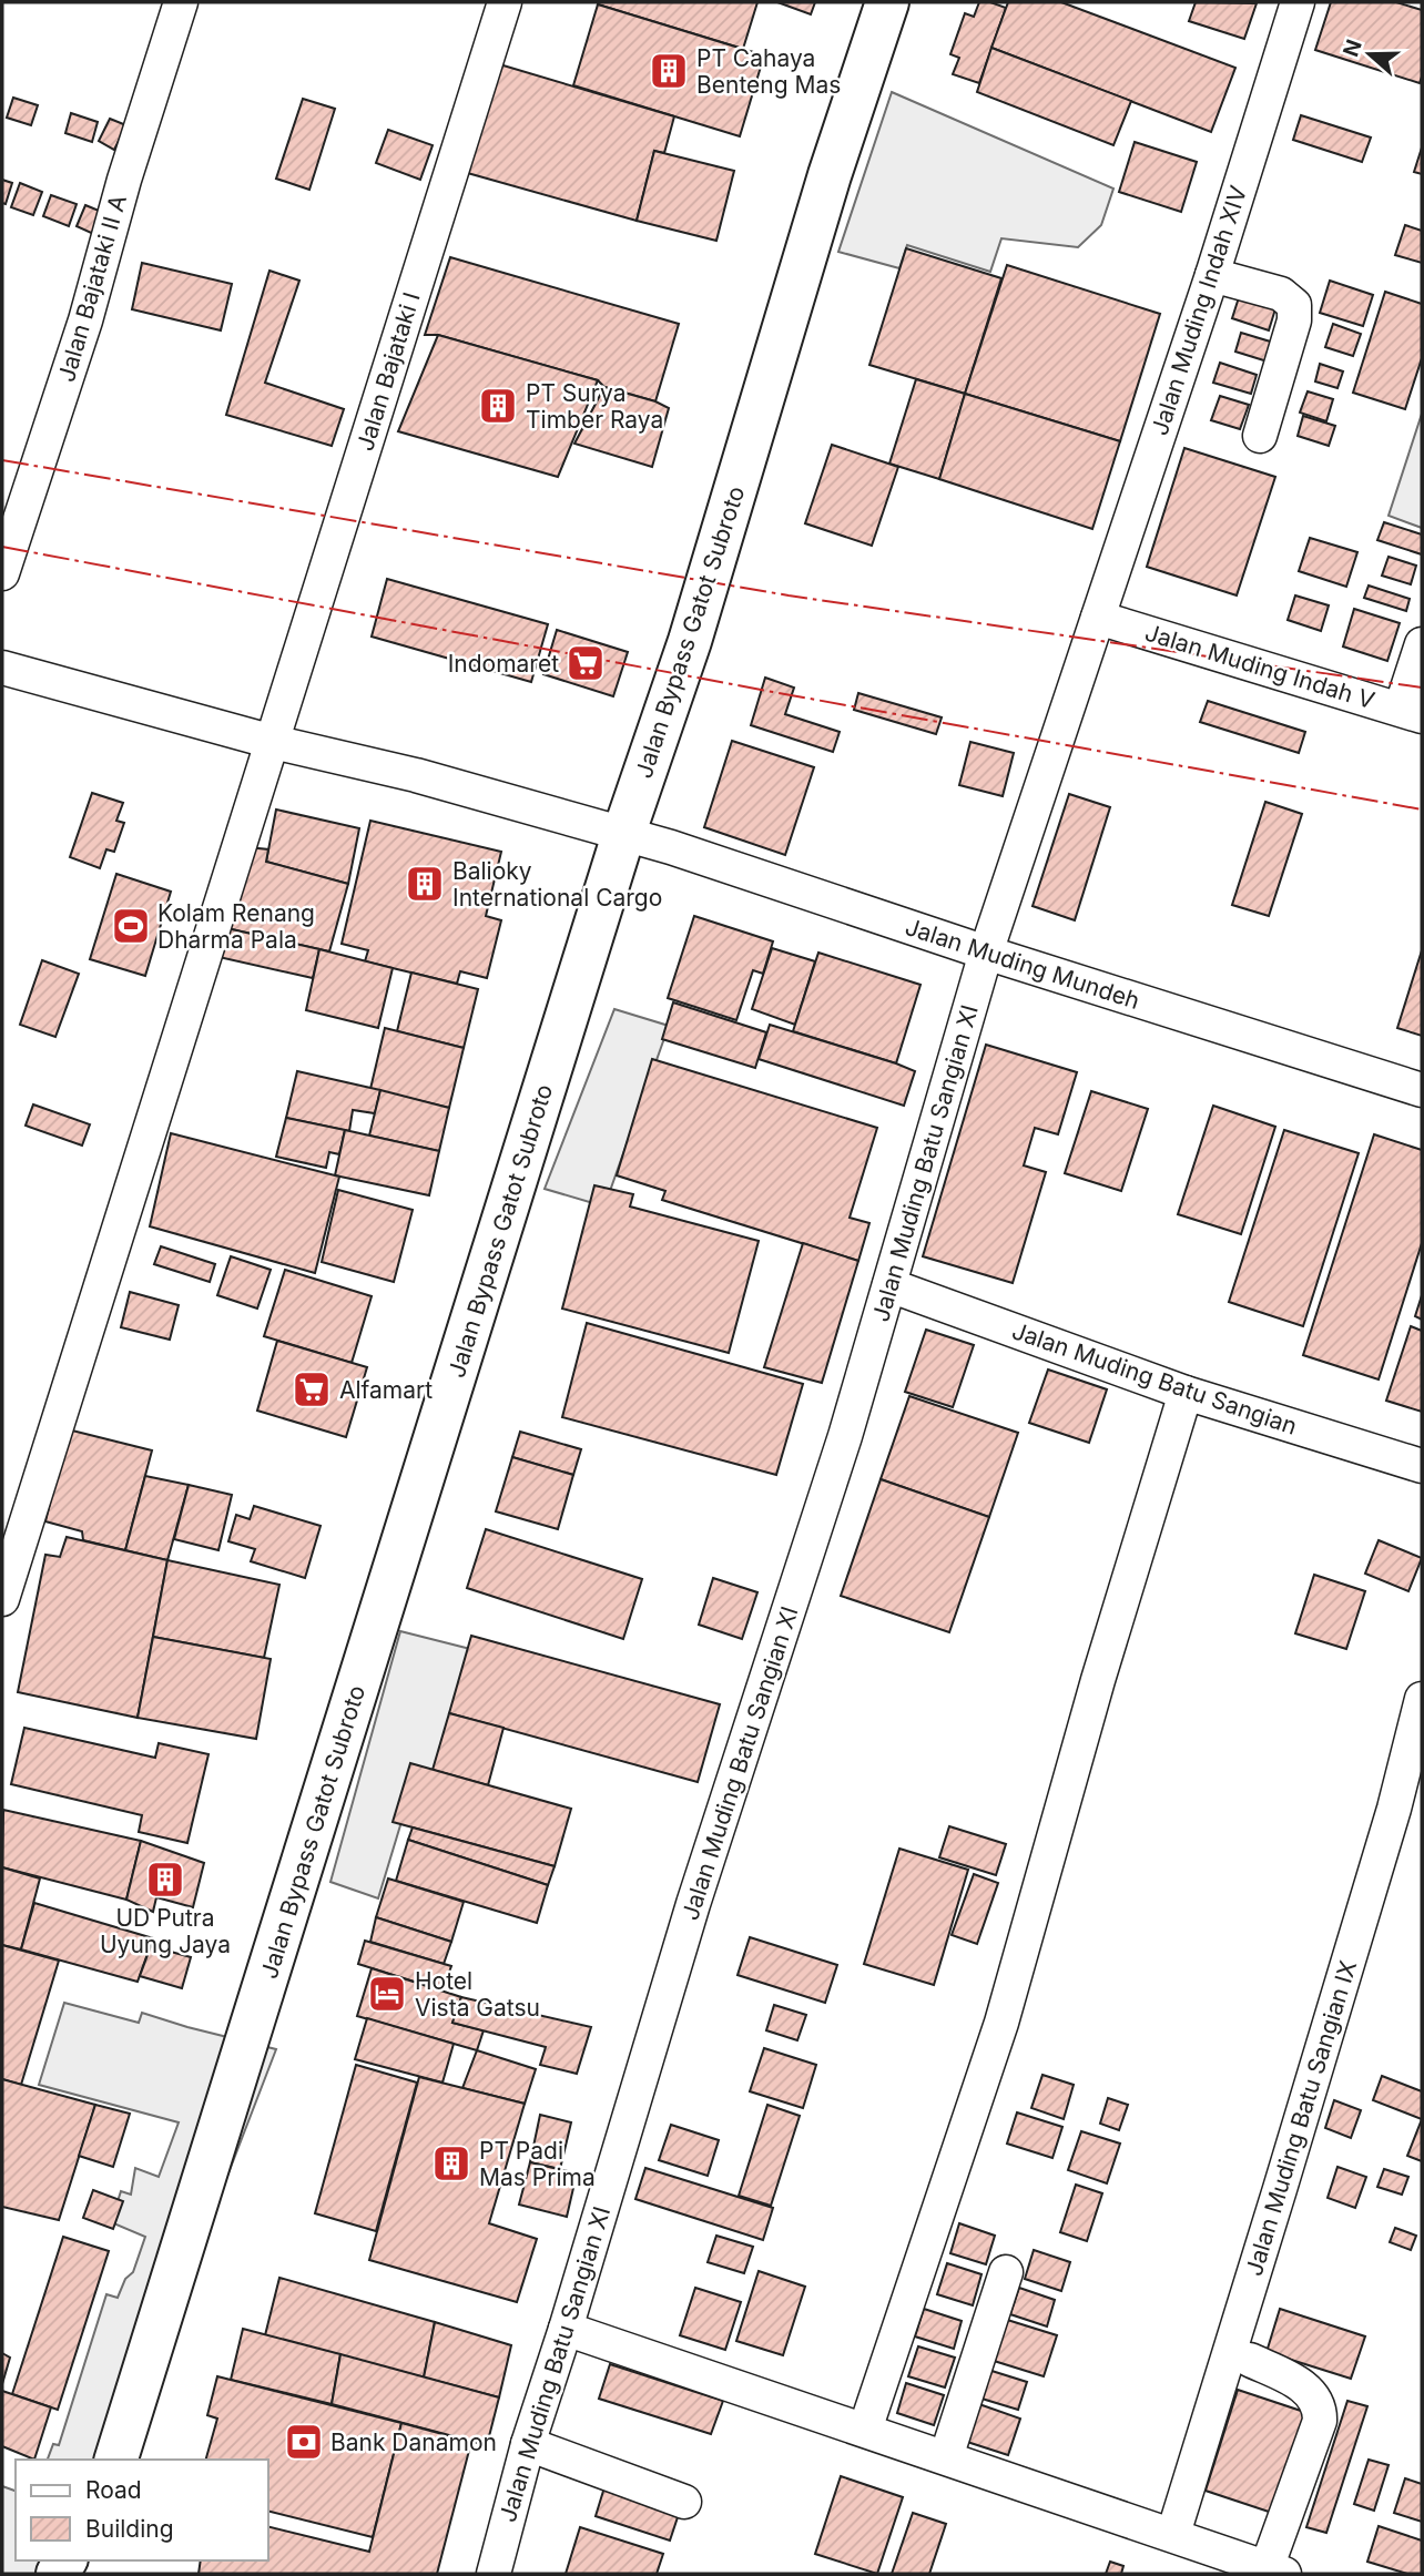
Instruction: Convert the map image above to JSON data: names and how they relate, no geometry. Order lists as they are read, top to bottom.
{
  "streets": {
    "main road": ["Jalan Bypass Gatot Subroto"],
    "street": [
      "Jalan Bajataki II A",
      "Jalan Muding Indah XIV",
      "Jalan Bajataki I",
      "Jalan Muding Indah V",
      "Jalan Muding Mundeh",
      "Jalan Muding Batu Sangian XI",
      "Jalan Muding Batu Sangian",
      "Jalan Muding Batu Sangian IX"
    ]
  },
  "crossings": [
    ["Jalan Muding Indah XIV", "Jalan Muding Indah V"],
    ["Jalan Muding Indah XIV", "Jalan Muding Mundeh"],
    ["Jalan Muding Indah XIV", "Jalan Muding Batu Sangian XI"],
    ["Jalan Bajataki I", "Jalan Muding Mundeh"],
    ["Jalan Bypass Gatot Subroto", "Jalan Muding Mundeh"],
    ["Jalan Muding Mundeh", "Jalan Muding Batu Sangian XI"],
    ["Jalan Muding Batu Sangian XI", "Jalan Muding Batu Sangian"]
  ],
  "places": {
    "building": [
      "PT Cahaya Benteng Mas",
      "PT Surya Timber Raya",
      "Balioky International Cargo",
      "UD Putra Uyung Jaya",
      "PT Padi Mas Prima"
    ],
    "supermarket": ["Indomaret", "Alfamart"],
    "sports": ["Kolam Renang Dharma Pala"],
    "hotel": ["Hotel Vista Gatsu"],
    "bank": ["Bank Danamon"]
  },
  "legend": ["Road", "Building"],
  "north": "left"
}
